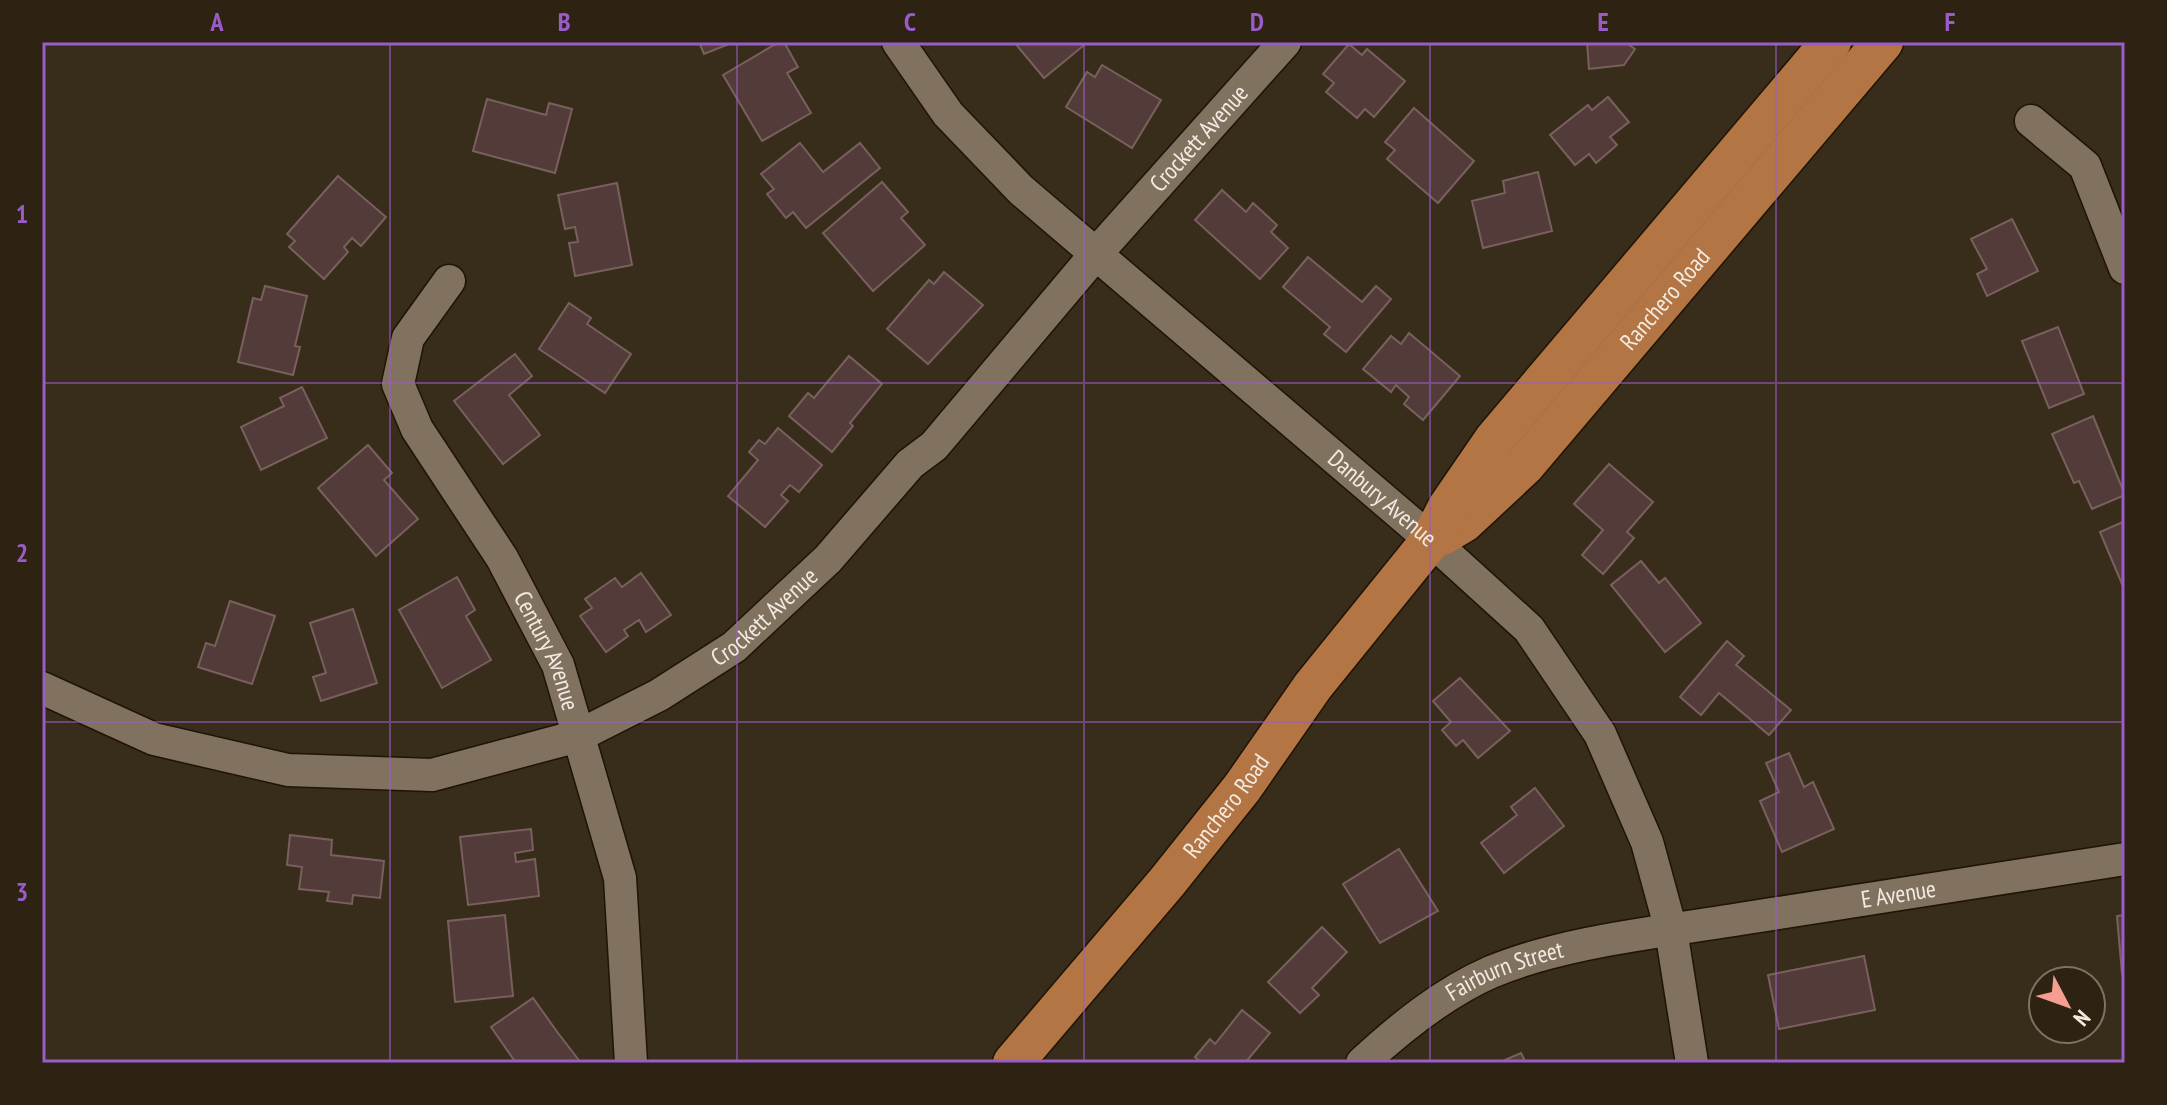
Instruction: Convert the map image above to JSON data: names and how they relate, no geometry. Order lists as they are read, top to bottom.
{
  "streets": {
    "main road": ["Ranchero Road"],
    "street": [
      "Crockett Avenue",
      "Danbury Avenue",
      "Century Avenue",
      "E Avenue",
      "Fairburn Street"
    ]
  },
  "crossings": [
    ["Crockett Avenue", "Danbury Avenue"],
    ["Crockett Avenue", "Century Avenue"],
    ["Ranchero Road", "Danbury Avenue"],
    ["Danbury Avenue", "E Avenue"],
    ["Danbury Avenue", "Fairburn Street"],
    ["E Avenue", "Fairburn Street"]
  ],
  "north": "bottom right",
  "grid": {
    "columns": [
      "A",
      "B",
      "C",
      "D",
      "E",
      "F"
    ],
    "rows": ["1", "2", "3"]
  }
}
